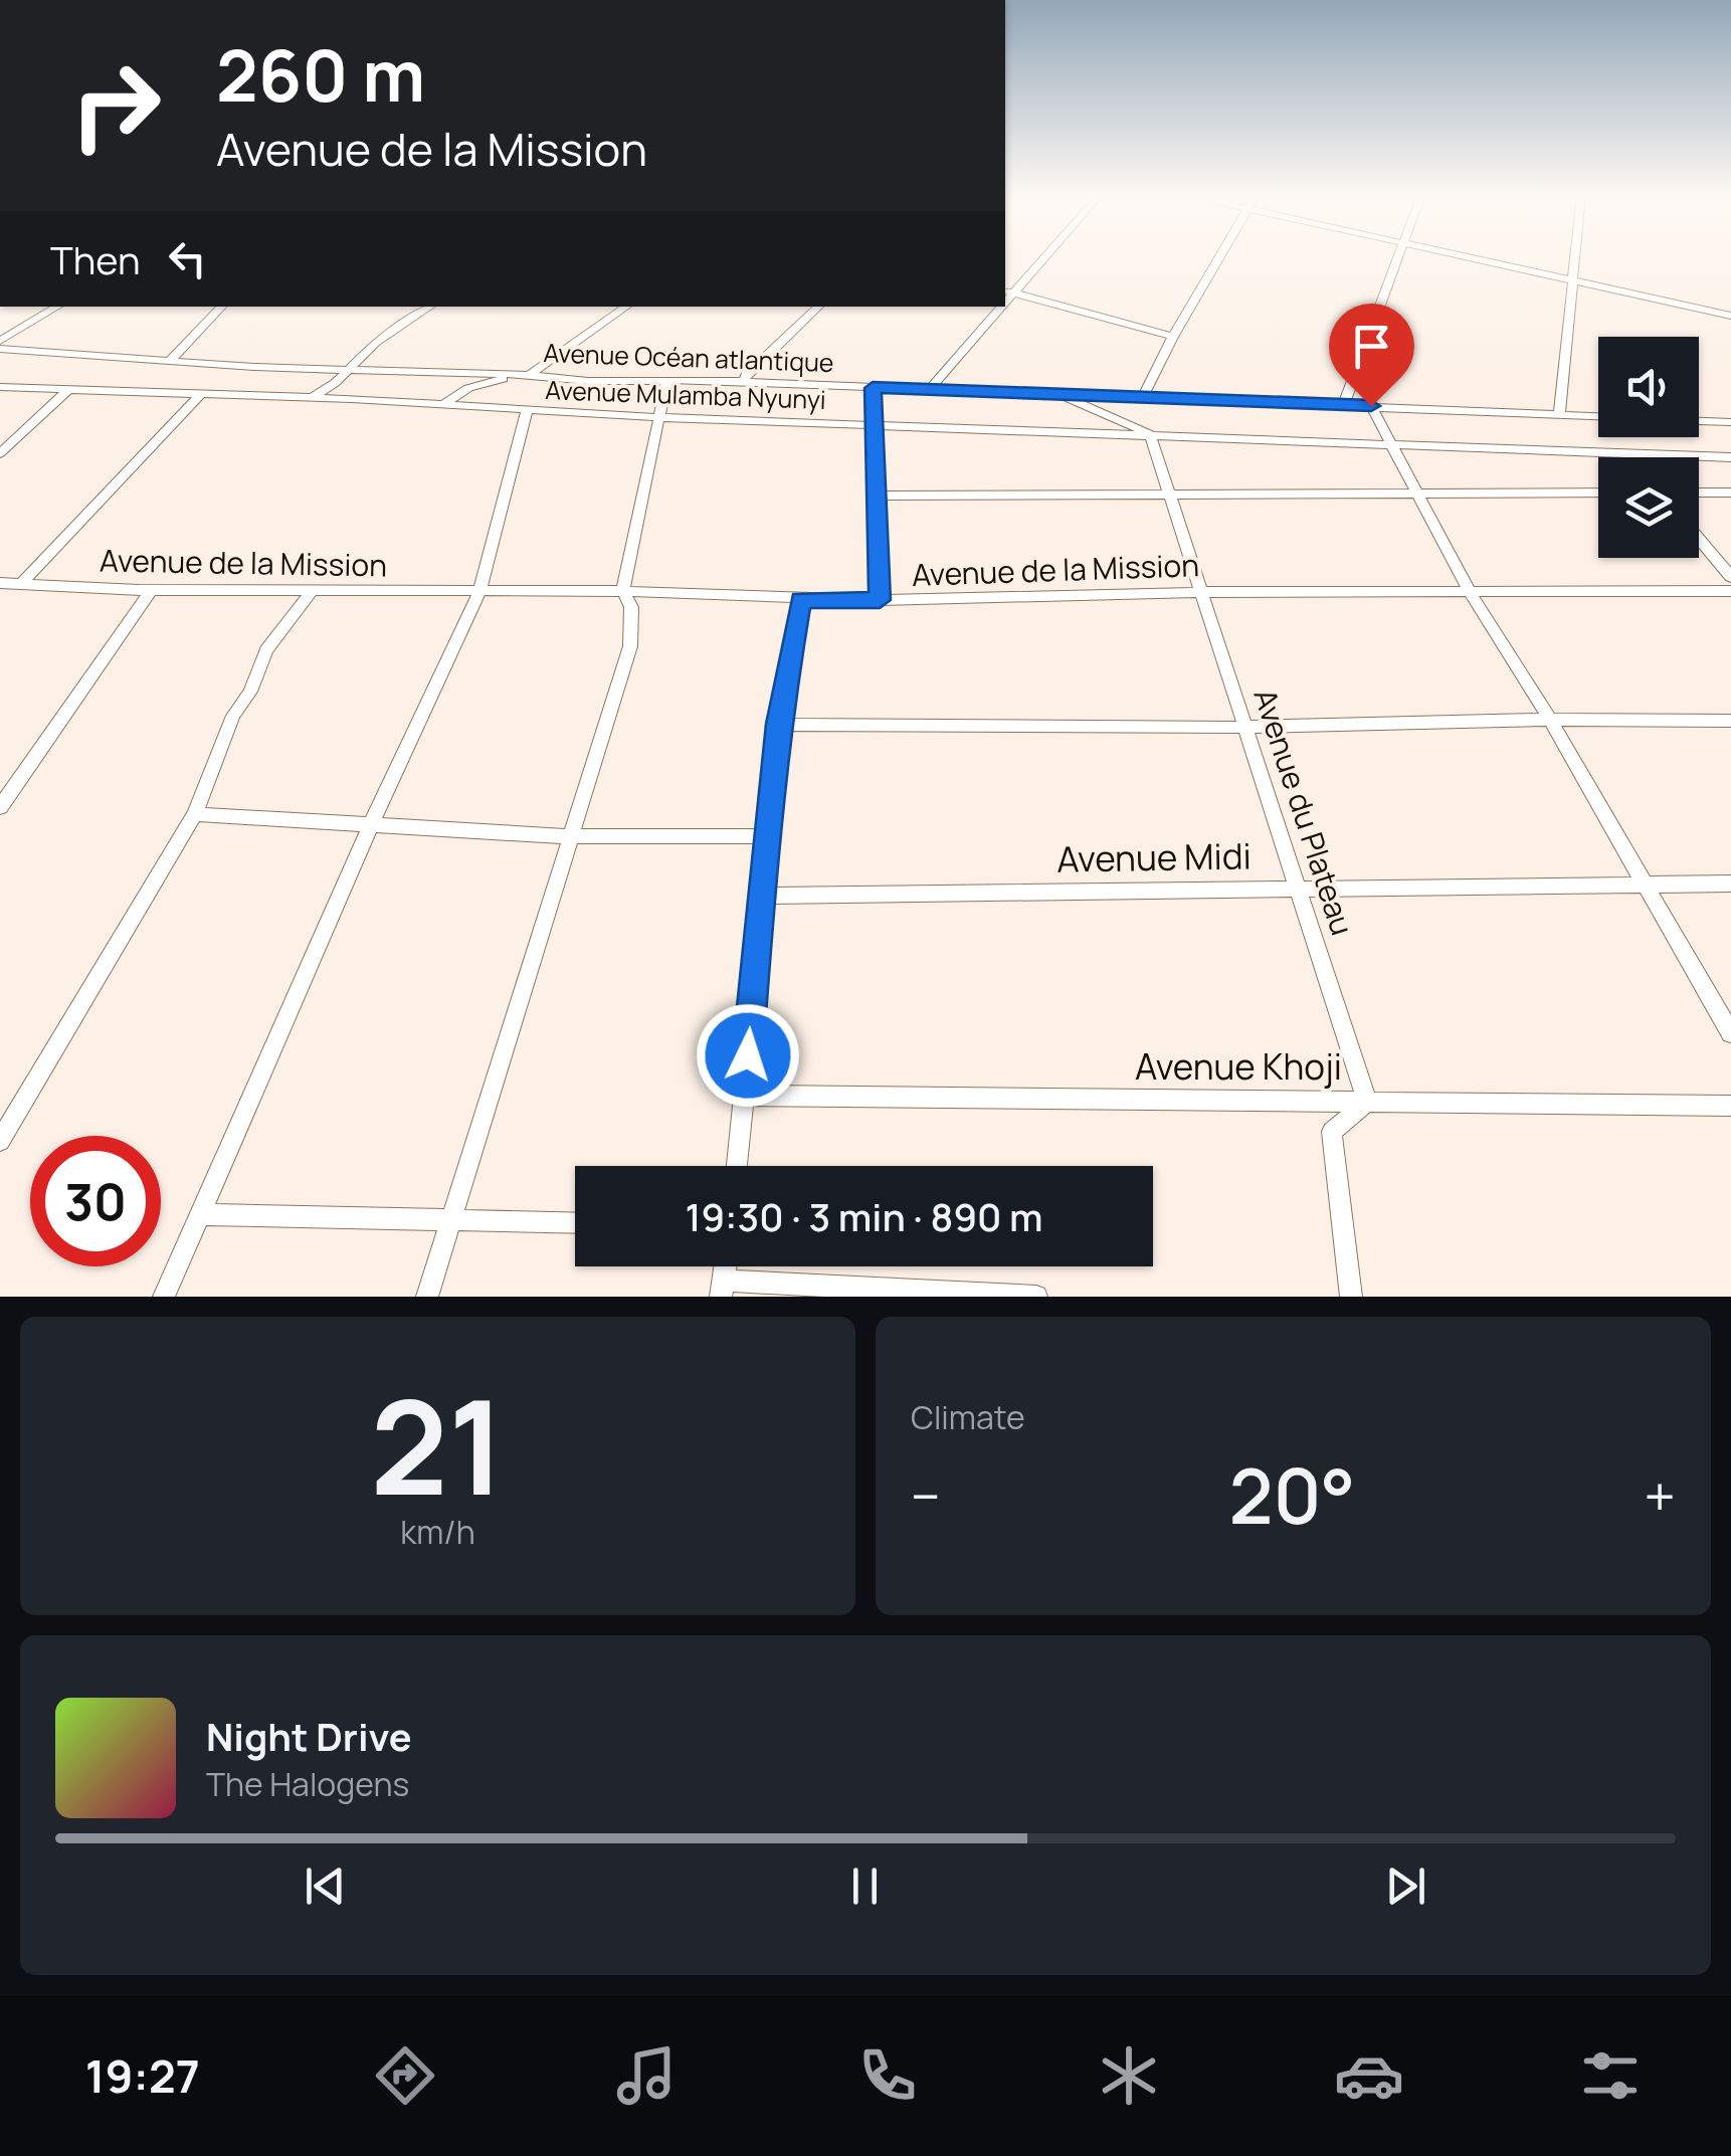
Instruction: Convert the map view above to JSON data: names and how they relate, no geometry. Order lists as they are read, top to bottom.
{
  "streets": {
    "street": [
      "Avenue Océan atlantique",
      "Avenue Mulamba Nyunyi",
      "Avenue de la Mission",
      "Avenue du Plateau",
      "Avenue Midi",
      "Avenue Khoji"
    ]
  },
  "crossings": [
    ["Avenue Mulamba Nyunyi", "Avenue du Plateau"],
    ["Avenue de la Mission", "Avenue du Plateau"],
    ["Avenue du Plateau", "Avenue Midi"],
    ["Avenue du Plateau", "Avenue Khoji"]
  ],
  "page": {
    "turn": ["260 m", "Avenue de la Mission"],
    "then": "Then",
    "limit": "30",
    "trip": "19:30 · 3 min · 890 m",
    "tile": [
      ["21", "km/h"],
      "Climate"
    ],
    "heat": ["−", "20°", "+"],
    "song": ["Night Drive", "The Halogens"],
    "tabs": "19:27"
  }
}
